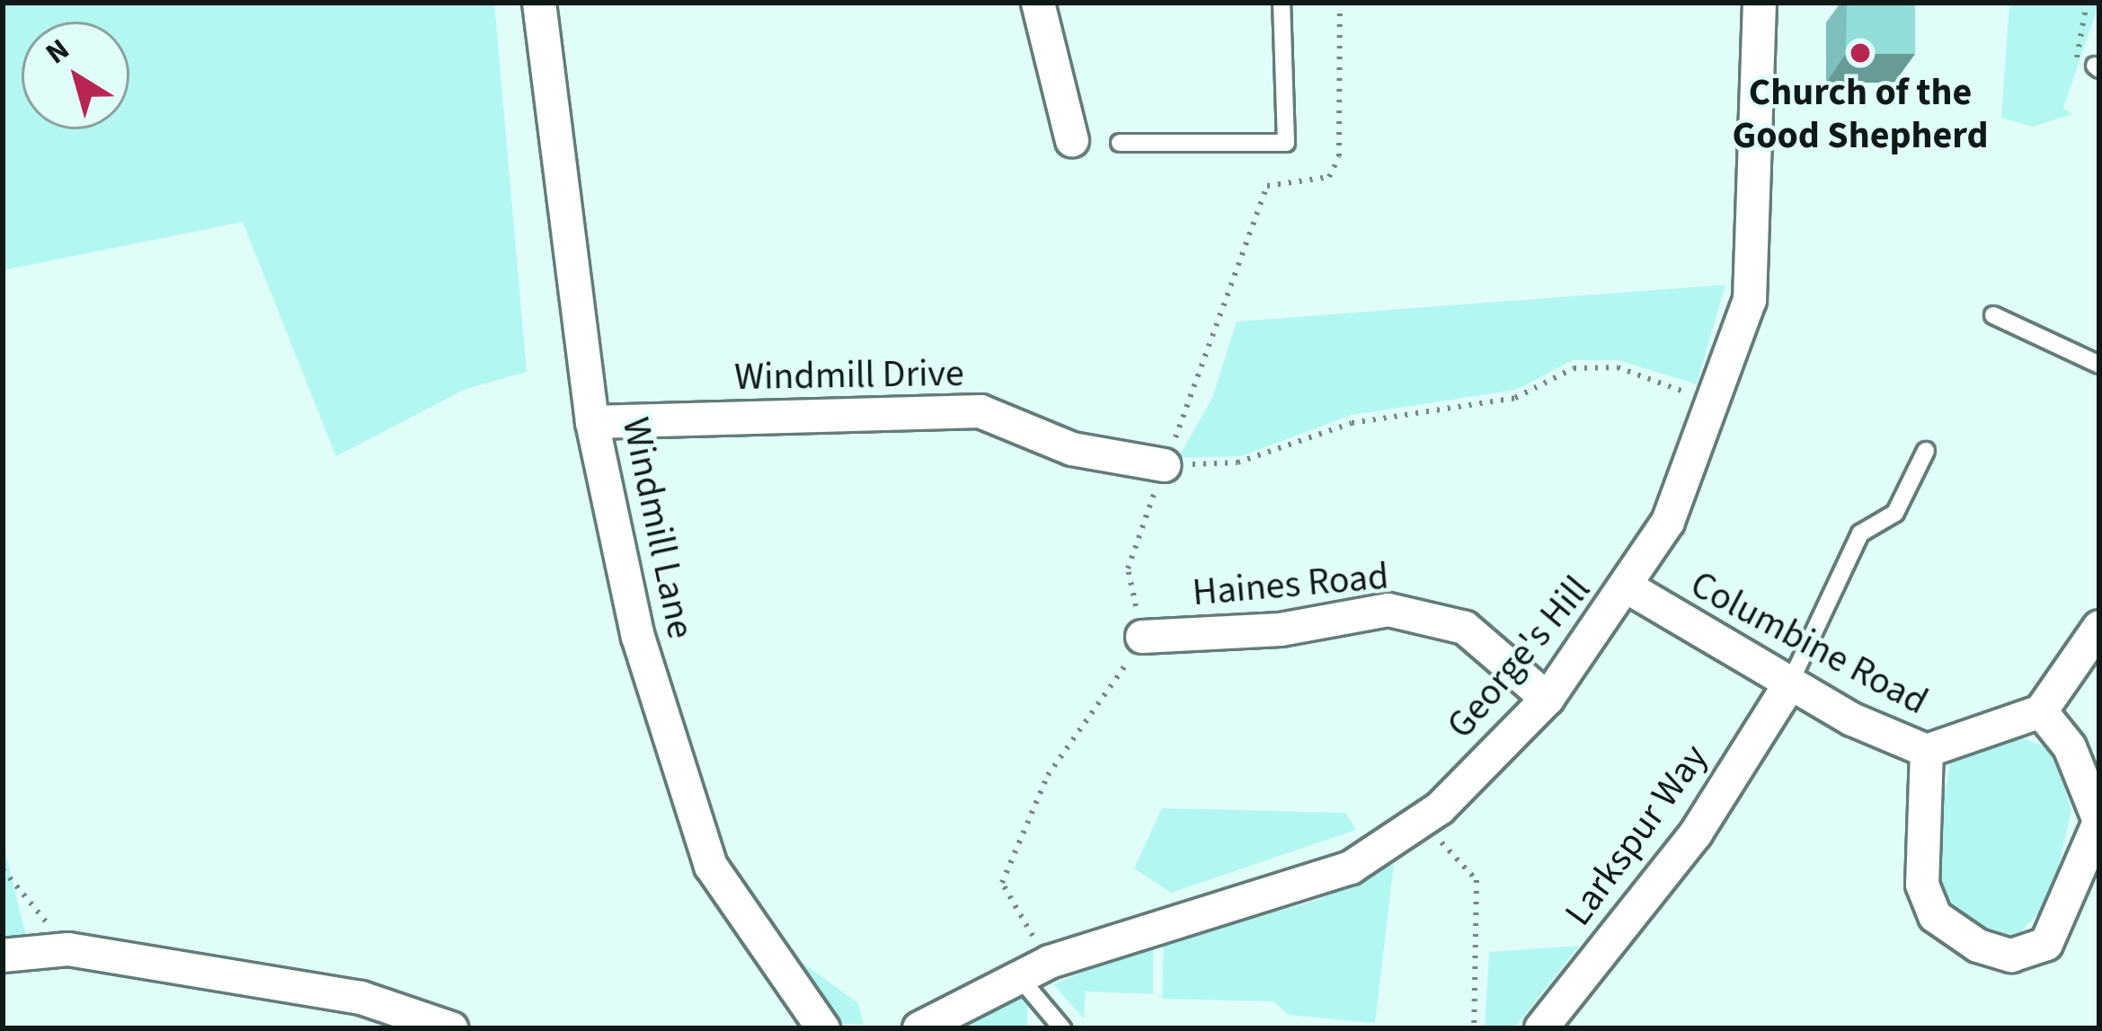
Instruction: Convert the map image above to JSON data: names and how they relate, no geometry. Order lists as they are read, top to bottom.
{
  "streets": {
    "street": [
      "Windmill Drive",
      "Windmill Lane",
      "Haines Road",
      "Columbine Road",
      "George's Hill",
      "Larkspur Way"
    ]
  },
  "crossings": [
    ["Windmill Drive", "Windmill Lane"],
    ["Haines Road", "George's Hill"],
    ["Columbine Road", "George's Hill"],
    ["Columbine Road", "Larkspur Way"]
  ],
  "places": ["Church of the Good Shepherd"],
  "north": "top left"
}
